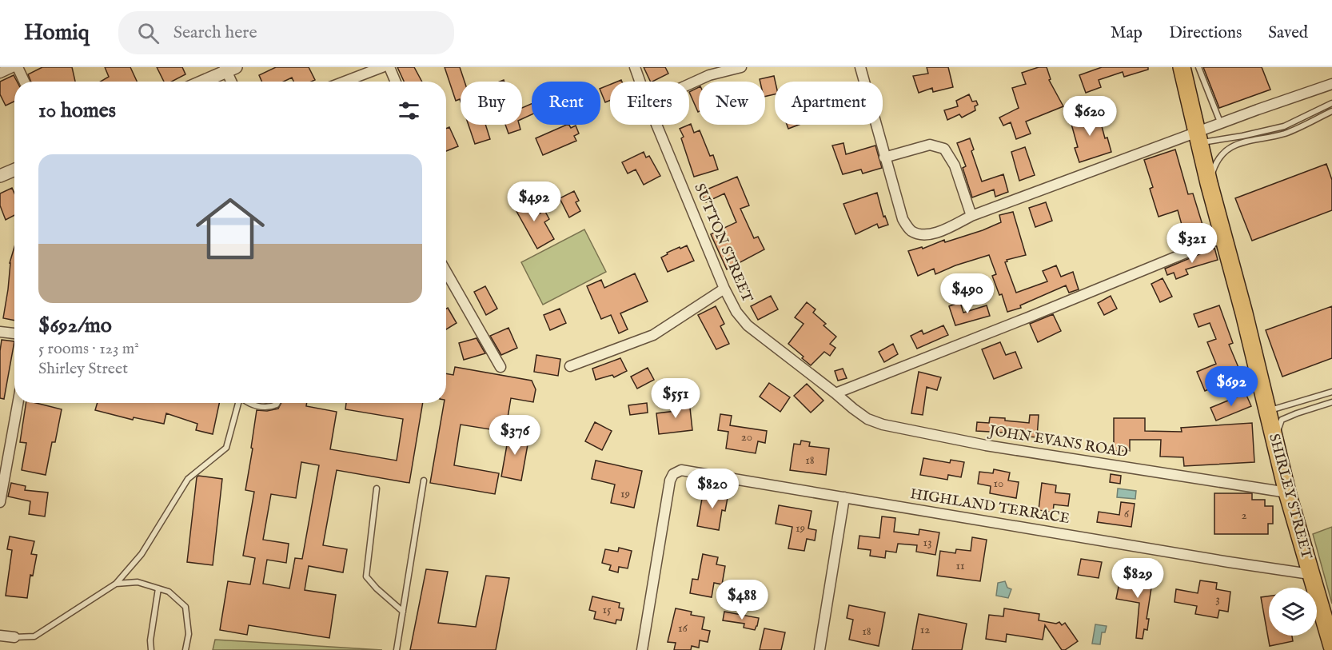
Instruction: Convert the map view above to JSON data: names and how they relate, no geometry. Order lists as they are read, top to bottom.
{
  "streets": {
    "highway": ["SHIRLEY STREET"],
    "street": ["SUTTON STREET", "JOHN EVANS ROAD", "HIGHLAND TERRACE"]
  },
  "crossings": [
    ["SUTTON STREET", "JOHN EVANS ROAD"],
    ["JOHN EVANS ROAD", "SHIRLEY STREET"],
    ["SHIRLEY STREET", "HIGHLAND TERRACE"]
  ],
  "house_numbers": [
    "20",
    "18",
    "10",
    "19",
    "6",
    "2",
    "19",
    "13",
    "11",
    "3",
    "15",
    "16",
    "12",
    "18"
  ],
  "page": {
    "header": "Homiq",
    "search": "Search here",
    "nav": ["Map", "Directions", "Saved"],
    "chip": [
      "Buy",
      "Rent",
      "Filters",
      "New",
      "Apartment"
    ],
    "heading": "10 homes",
    "price": [
      "$620",
      "$492",
      "$321",
      "$490",
      "$692",
      "$551",
      "$376",
      "$820",
      "$829",
      "$488"
    ],
    "list": [
      {
        "name": "$692/mo",
        "note": "5 rooms · 123 m² · Shirley Street"
      }
    ]
  }
}
